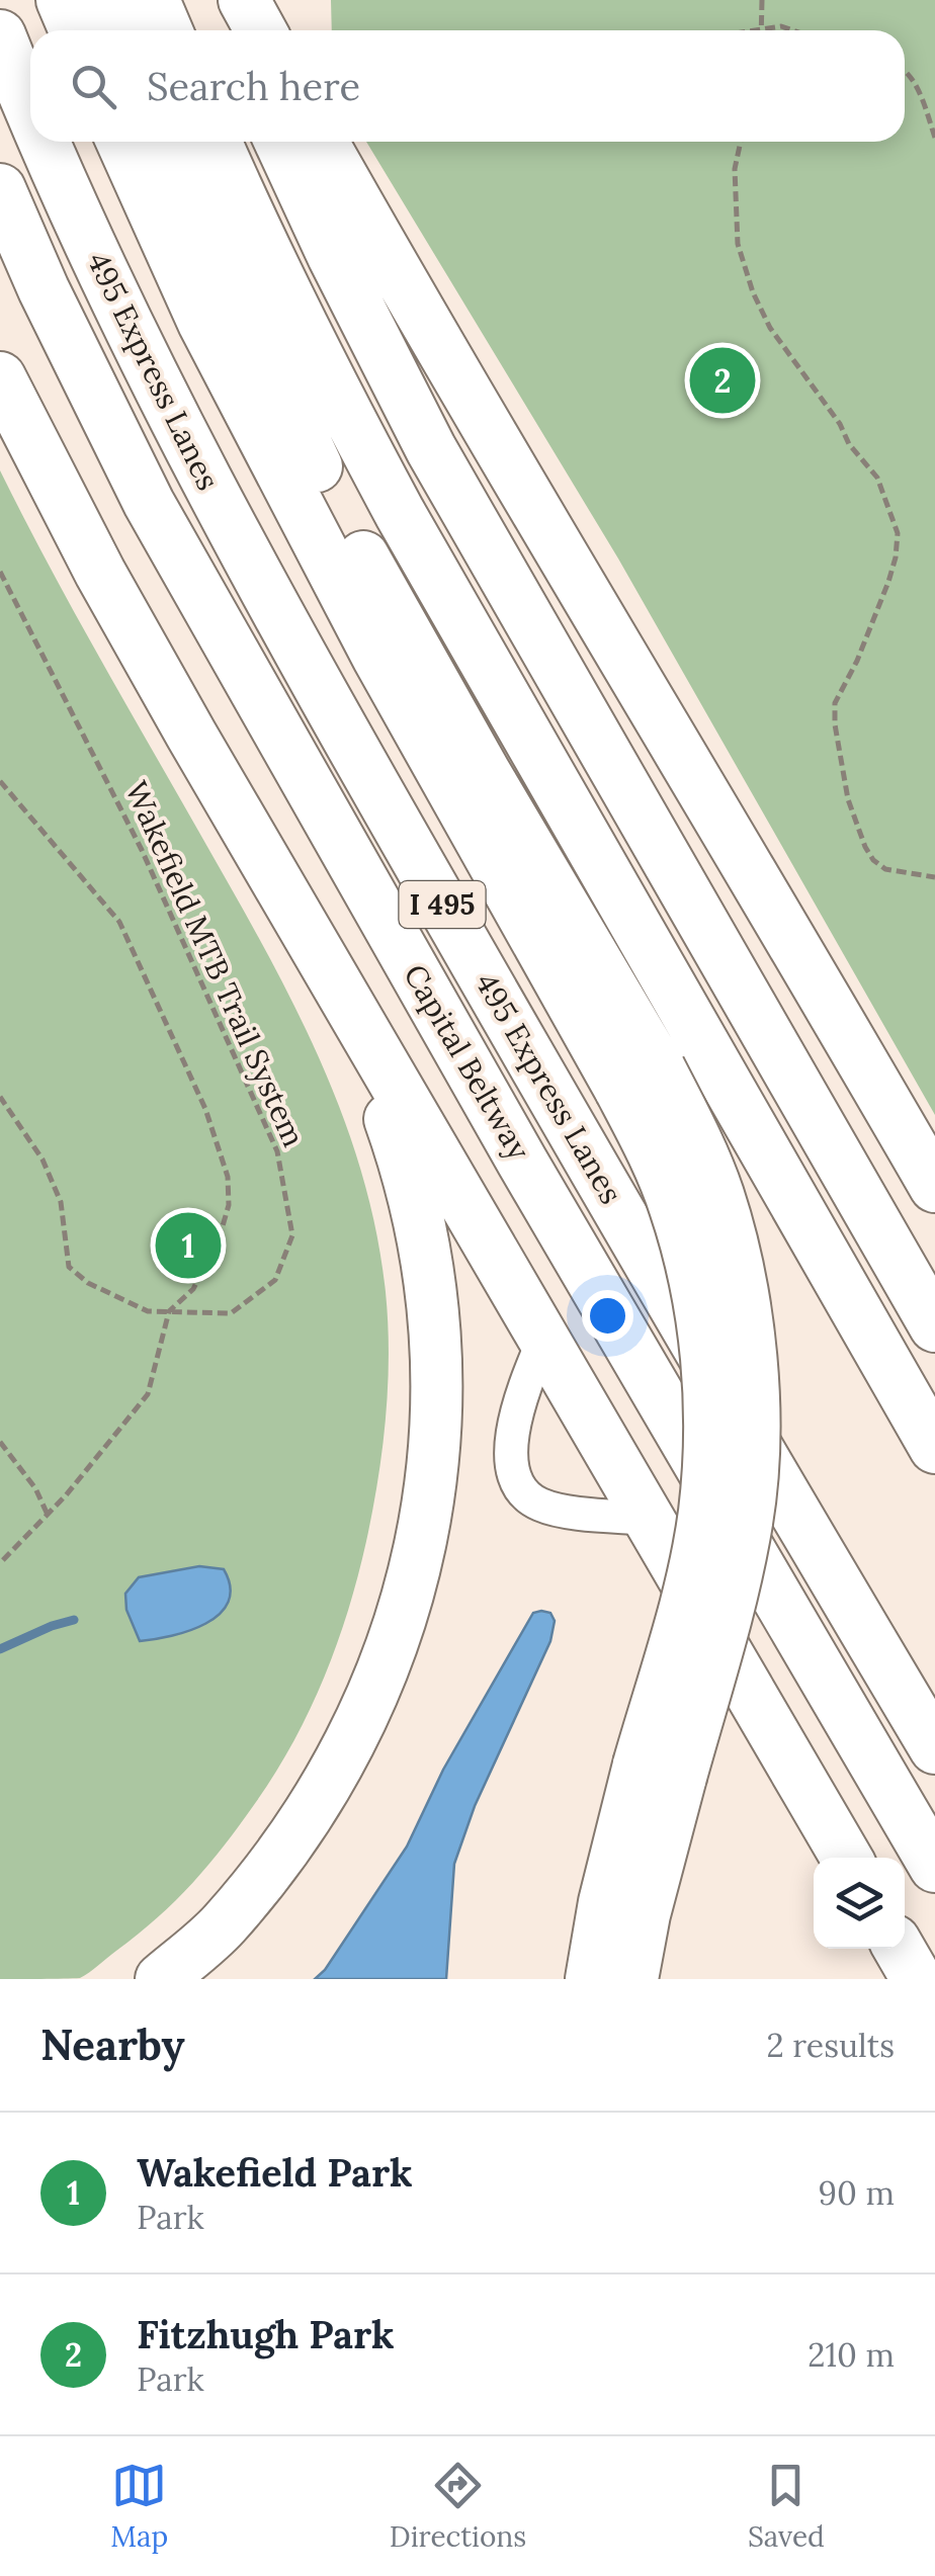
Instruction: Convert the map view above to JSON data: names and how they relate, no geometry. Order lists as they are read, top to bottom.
{
  "streets": {
    "highway": ["495 Express Lanes", "I 495", "Capital Beltway"],
    "path": ["Wakefield MTB Trail System"]
  },
  "page": {
    "search": "Search here",
    "pins": ["2", "1"],
    "heading": ["Nearby", "2 results"],
    "list": [
      {
        "mark": "1",
        "name": "Wakefield Park",
        "note": "Park",
        "value": "90 m"
      },
      {
        "mark": "2",
        "name": "Fitzhugh Park",
        "note": "Park",
        "value": "210 m"
      }
    ],
    "nav": ["Map", "Directions", "Saved"]
  }
}
